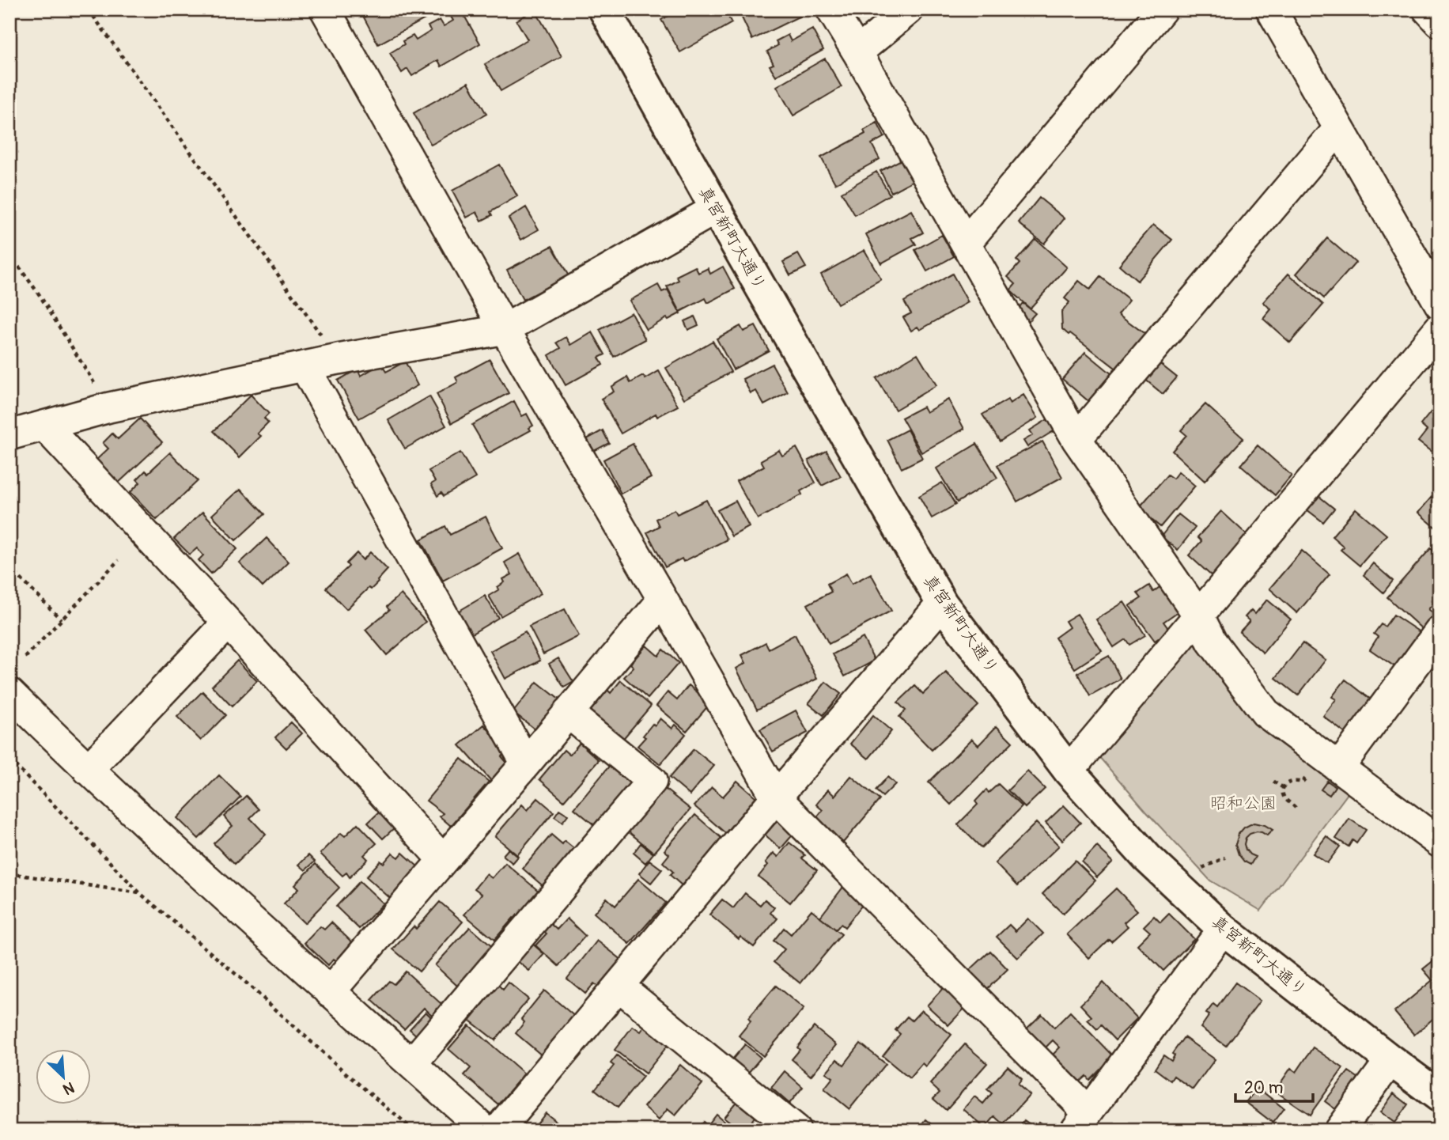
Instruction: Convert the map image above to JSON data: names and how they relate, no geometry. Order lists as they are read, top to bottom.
{
  "streets": {
    "street": ["真宮新町大通り"]
  },
  "parks": ["昭和公園"],
  "scale_bar": "20 m",
  "north": "bottom right"
}
